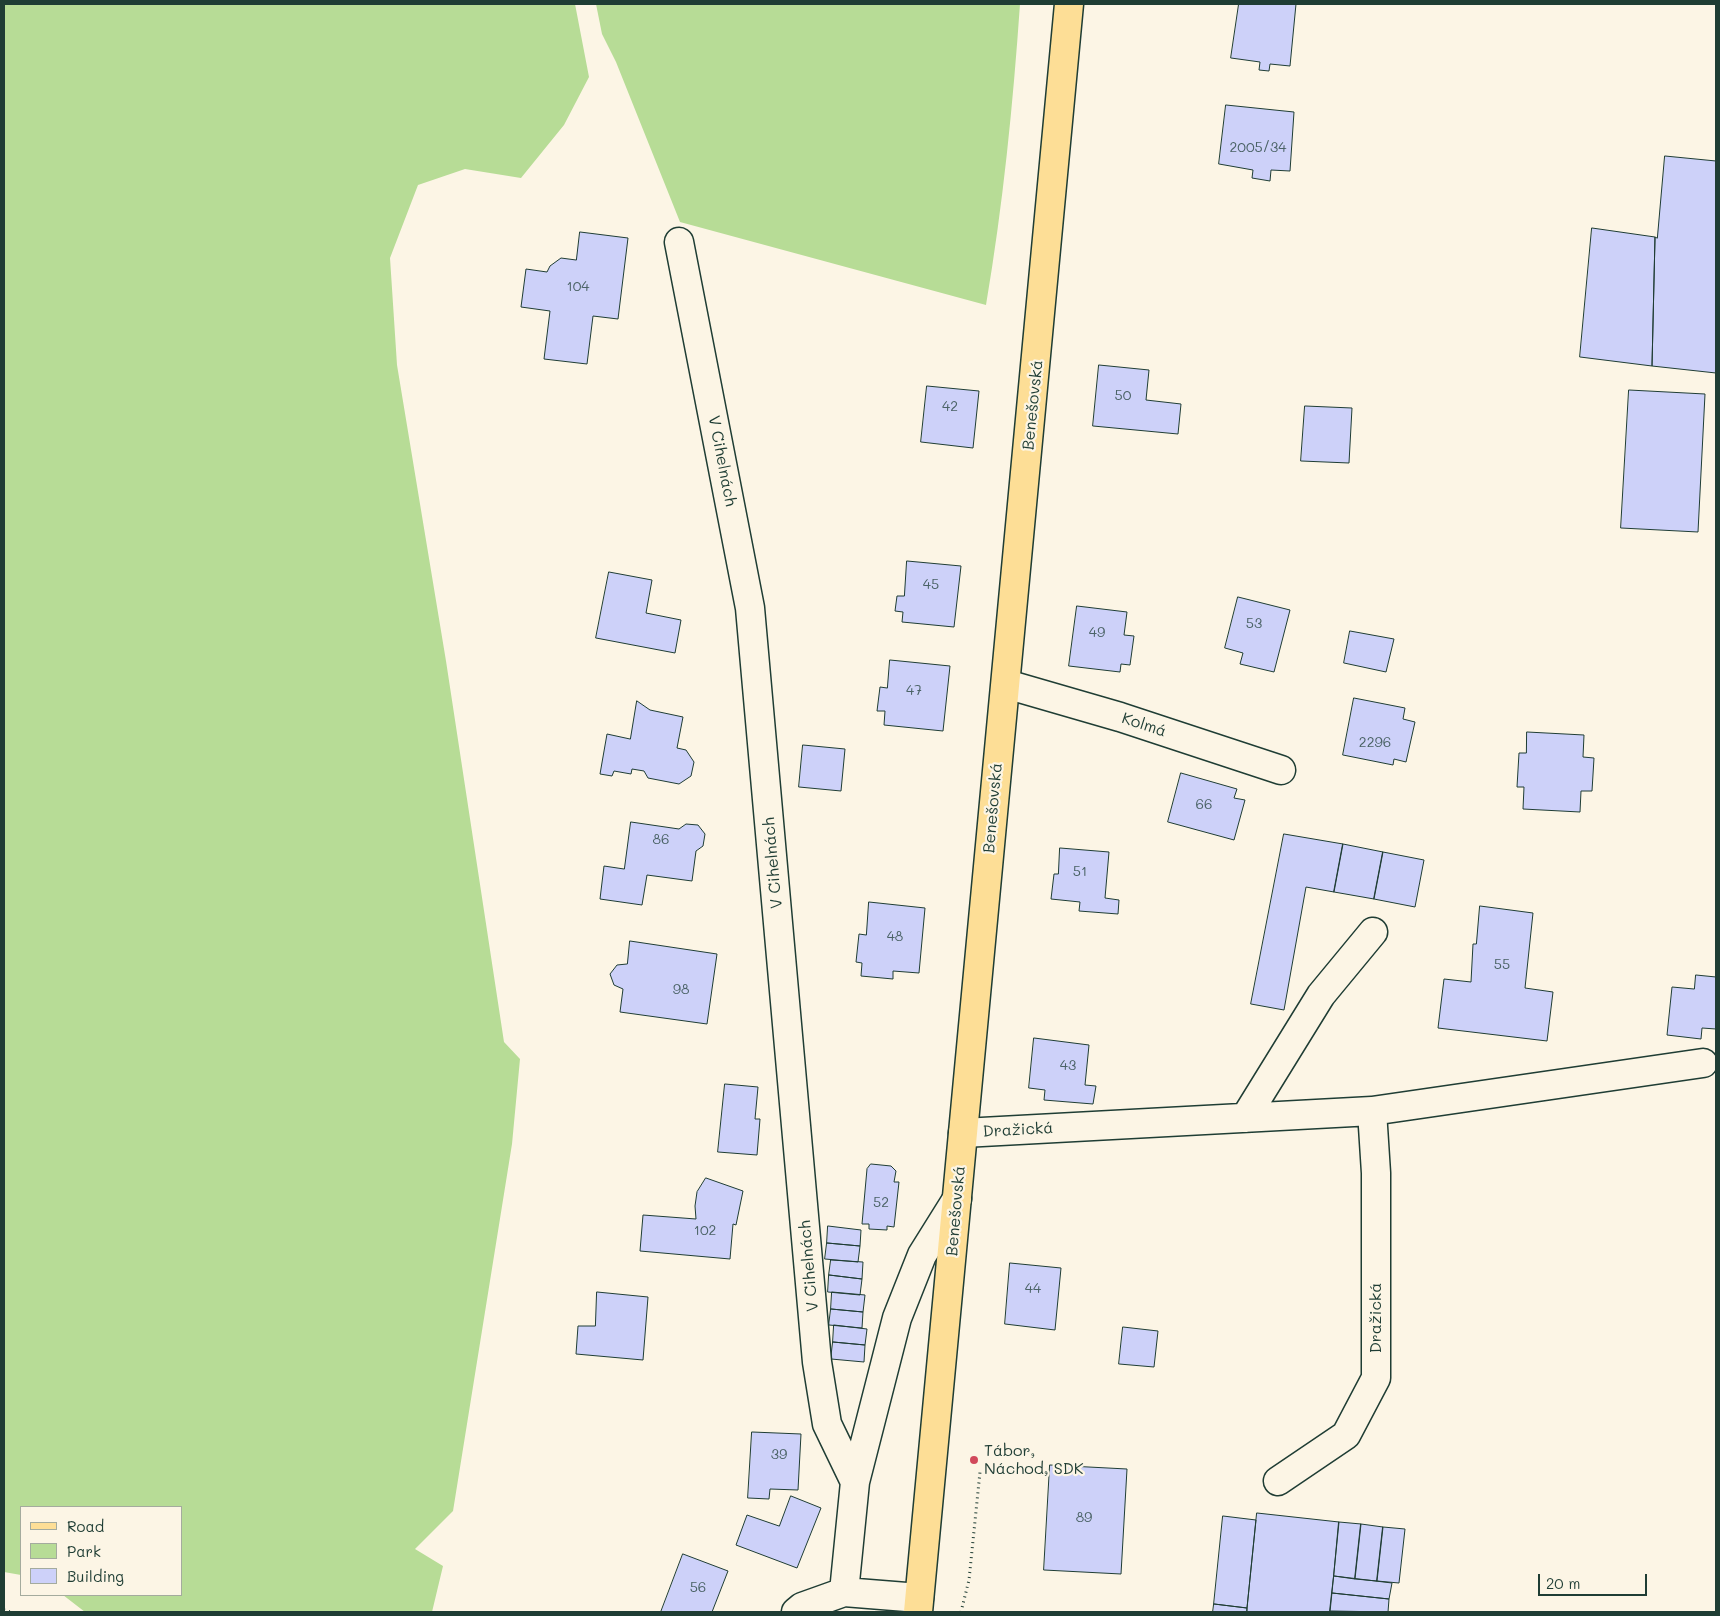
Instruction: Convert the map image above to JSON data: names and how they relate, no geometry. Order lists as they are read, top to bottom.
{
  "streets": {
    "main road": ["Benešovská"],
    "street": ["V Cihelnách", "Kolmá", "Dražická"]
  },
  "crossings": [
    ["Benešovská", "Kolmá"],
    ["Benešovská", "Dražická"]
  ],
  "places": ["Tábor, Náchod, SDK"],
  "house_numbers": [
    "2005/34",
    "104",
    "50",
    "42",
    "45",
    "53",
    "49",
    "47",
    "2296",
    "66",
    "86",
    "51",
    "48",
    "55",
    "98",
    "43",
    "52",
    "102",
    "44",
    "39",
    "89",
    "56"
  ],
  "legend": ["Road", "Park", "Building"],
  "scale_bar": "20 m"
}
